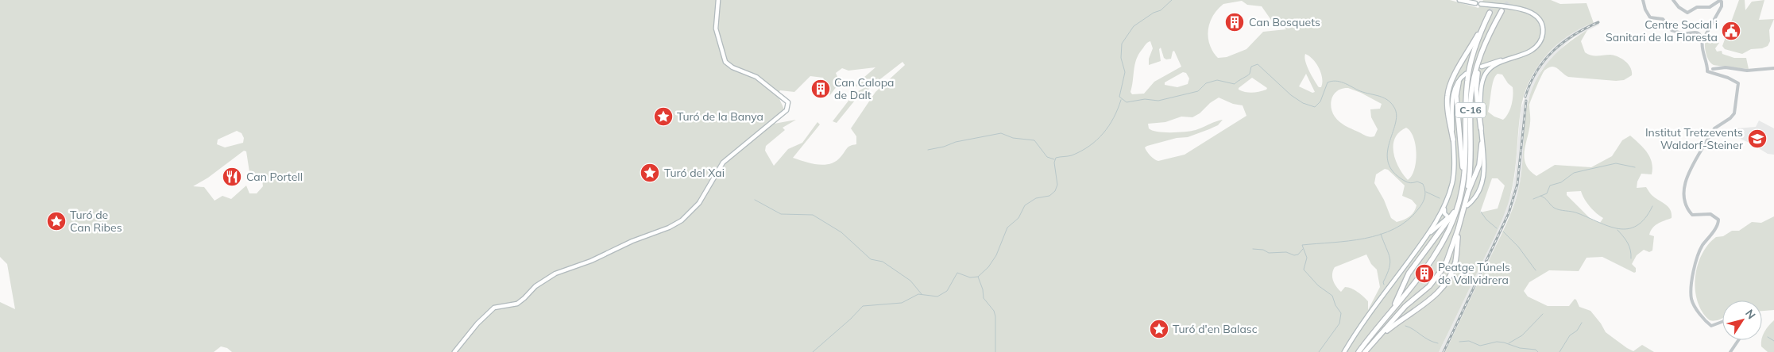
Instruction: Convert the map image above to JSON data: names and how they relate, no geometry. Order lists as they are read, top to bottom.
{
  "streets": {
    "highway": ["C-16"]
  },
  "places": {
    "building": ["Can Bosquets", "Can Calopa de Dalt", "Peatge Túnels de Vallvidrera"],
    "public building": ["Centre Social i Sanitari de la Floresta"],
    "place": [
      "Turó de la Banya",
      "Turó del Xai",
      "Turó de Can Ribes",
      "Turó d'en Balasc"
    ],
    "school or university": ["Institut Tretzevents Waldorf-Steiner"],
    "restaurant": ["Can Portell"]
  },
  "north": "top right"
}
